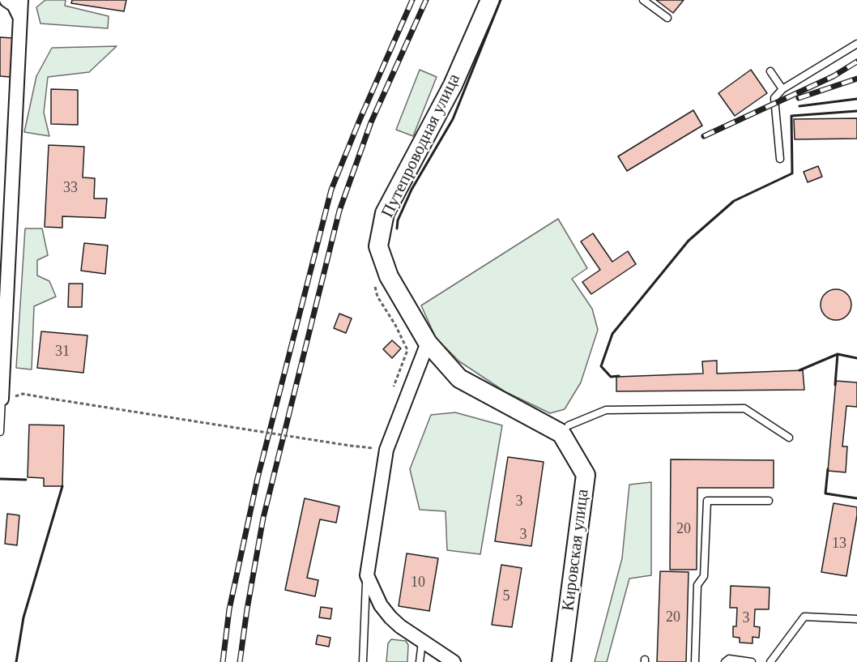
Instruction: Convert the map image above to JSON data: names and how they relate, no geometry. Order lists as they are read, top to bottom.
{
  "streets": {
    "main road": ["Путепроводная улица", "Кировская улица"]
  },
  "crossings": [
    ["Путепроводная улица", "Кировская улица"]
  ],
  "house_numbers": [
    "33",
    "31",
    "3",
    "20",
    "3",
    "13",
    "10",
    "5",
    "20",
    "3"
  ]
}
